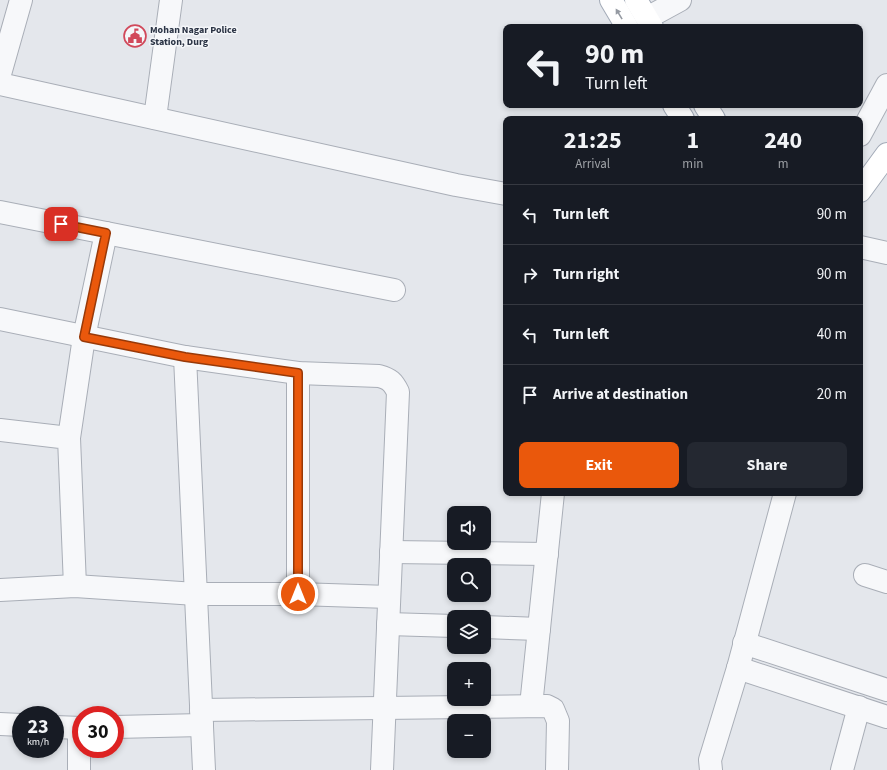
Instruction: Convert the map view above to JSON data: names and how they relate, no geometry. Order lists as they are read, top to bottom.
{
  "places": {
    "public building": ["Mohan Nagar Police Station, Durg"]
  },
  "page": {
    "turn": ["90 m", "Turn left"],
    "eta": [
      "21:25",
      "Arrival",
      "1",
      "min",
      "240",
      "m"
    ],
    "list": [
      {
        "name": "Turn left",
        "value": "90 m"
      },
      {
        "name": "Turn right",
        "value": "90 m"
      },
      {
        "name": "Turn left",
        "value": "40 m"
      },
      {
        "name": "Arrive at destination",
        "value": "20 m"
      }
    ],
    "buttons": ["Exit", "Share"],
    "map_buttons": ["+", "−"],
    "speed": "23 km/h",
    "limit": "30"
  }
}
